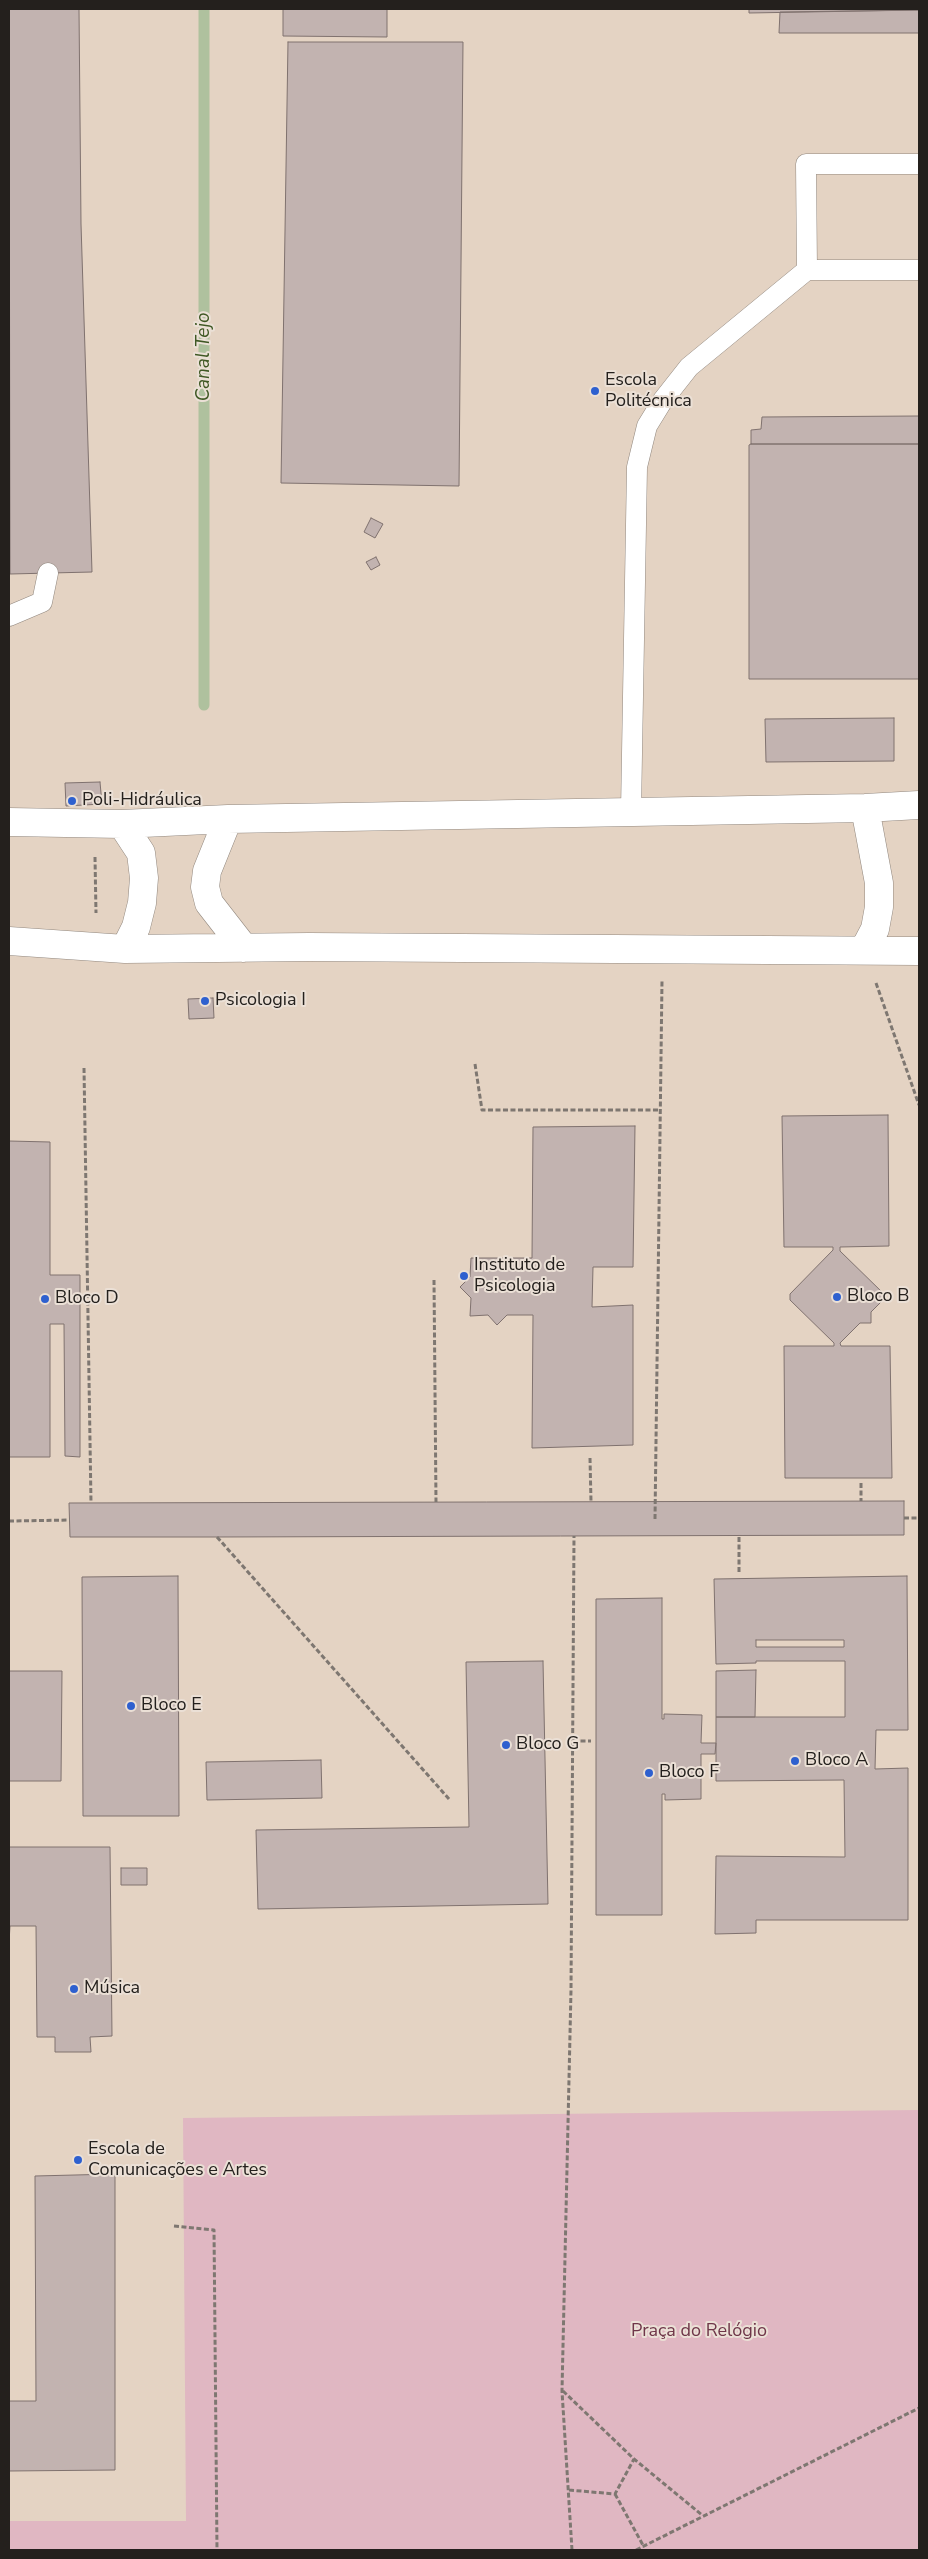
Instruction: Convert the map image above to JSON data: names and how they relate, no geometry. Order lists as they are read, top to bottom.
{
  "water": ["Canal Tejo"],
  "parks": ["Praça do Relógio"],
  "places": [
    "Escola Politécnica",
    "Poli-Hidráulica",
    "Psicologia I",
    "Instituto de Psicologia",
    "Bloco B",
    "Bloco D",
    "Bloco E",
    "Bloco G",
    "Bloco A",
    "Bloco F",
    "Música",
    "Escola de Comunicações e Artes"
  ]
}
